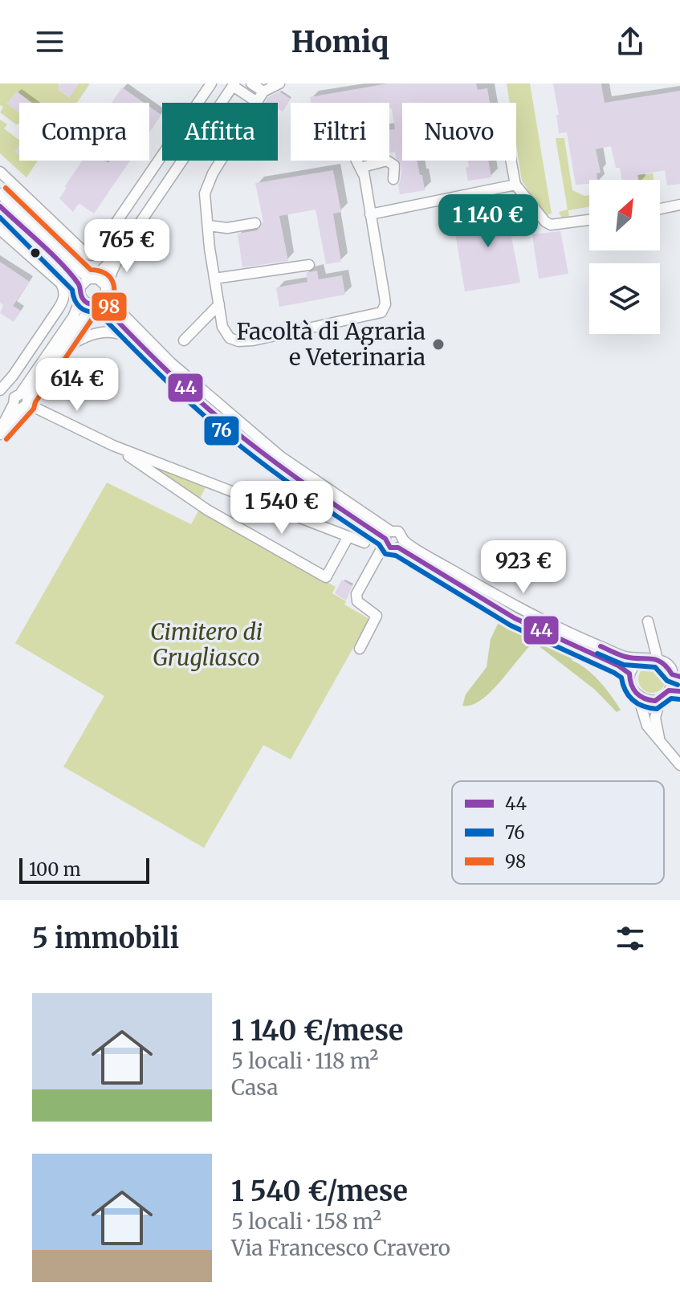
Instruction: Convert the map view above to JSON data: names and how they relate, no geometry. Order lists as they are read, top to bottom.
{
  "parks": ["Cimitero di Grugliasco"],
  "places": ["Facoltà di Agraria e Veterinaria"],
  "lines": ["transit line 98", "transit line 44", "transit line 76"],
  "legend": ["44", "76", "98"],
  "scale_bar": "100 m",
  "north": "top right",
  "page": {
    "header": "Homiq",
    "chip": [
      "Compra",
      "Affitta",
      "Filtri",
      "Nuovo"
    ],
    "price": [
      "1 140 €",
      "765 €",
      "614 €",
      "1 540 €",
      "923 €"
    ],
    "scale": "100 m",
    "heading": "5 immobili",
    "list": [
      {
        "name": "1 140 €/mese",
        "note": "5 locali · 118 m² · Casa"
      },
      {
        "name": "1 540 €/mese",
        "note": "5 locali · 158 m² · Via Francesco Cravero"
      }
    ]
  }
}
